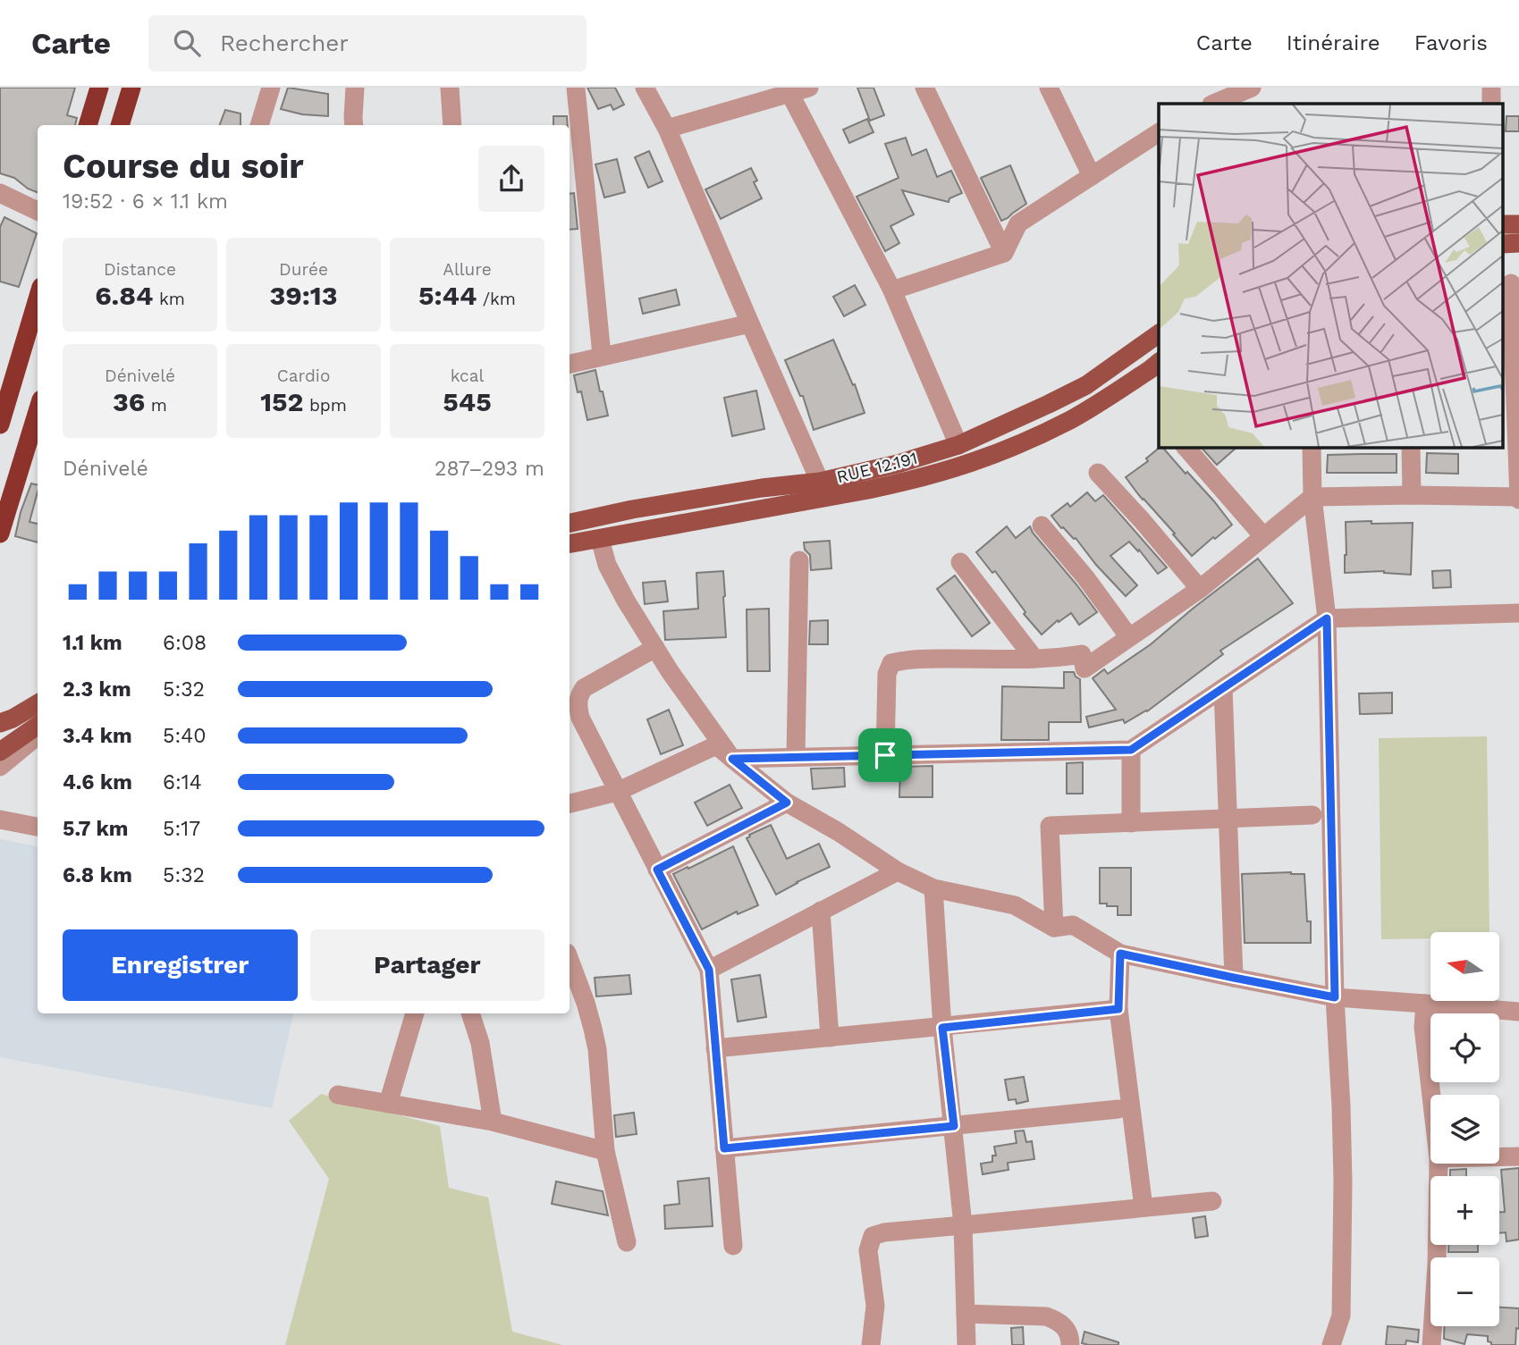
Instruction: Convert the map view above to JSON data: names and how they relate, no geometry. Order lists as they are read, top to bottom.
{
  "streets": {
    "main road": ["RUE 12.191"]
  },
  "north": "left",
  "page": {
    "header": "Carte",
    "search": "Rechercher",
    "nav": ["Carte", "Itinéraire", "Favoris"],
    "heading": ["Course du soir", "19:52 · 6 × 1.1 km"],
    "stats": [
      ["Distance", "6.84 km"],
      ["Durée", "39:13"],
      ["Allure", "5:44 /km"],
      ["Dénivelé", "36 m"],
      ["Cardio", "152 bpm"],
      ["kcal", "545"]
    ],
    "chart": ["Dénivelé", "287–293 m"],
    "list": [
      {
        "name": "1.1 km",
        "note": "6:08"
      },
      {
        "name": "2.3 km",
        "note": "5:32"
      },
      {
        "name": "3.4 km",
        "note": "5:40"
      },
      {
        "name": "4.6 km",
        "note": "6:14"
      },
      {
        "name": "5.7 km",
        "note": "5:17"
      },
      {
        "name": "6.8 km",
        "note": "5:32"
      }
    ],
    "buttons": ["Enregistrer", "Partager"],
    "map_buttons": ["+", "−"]
  }
}
